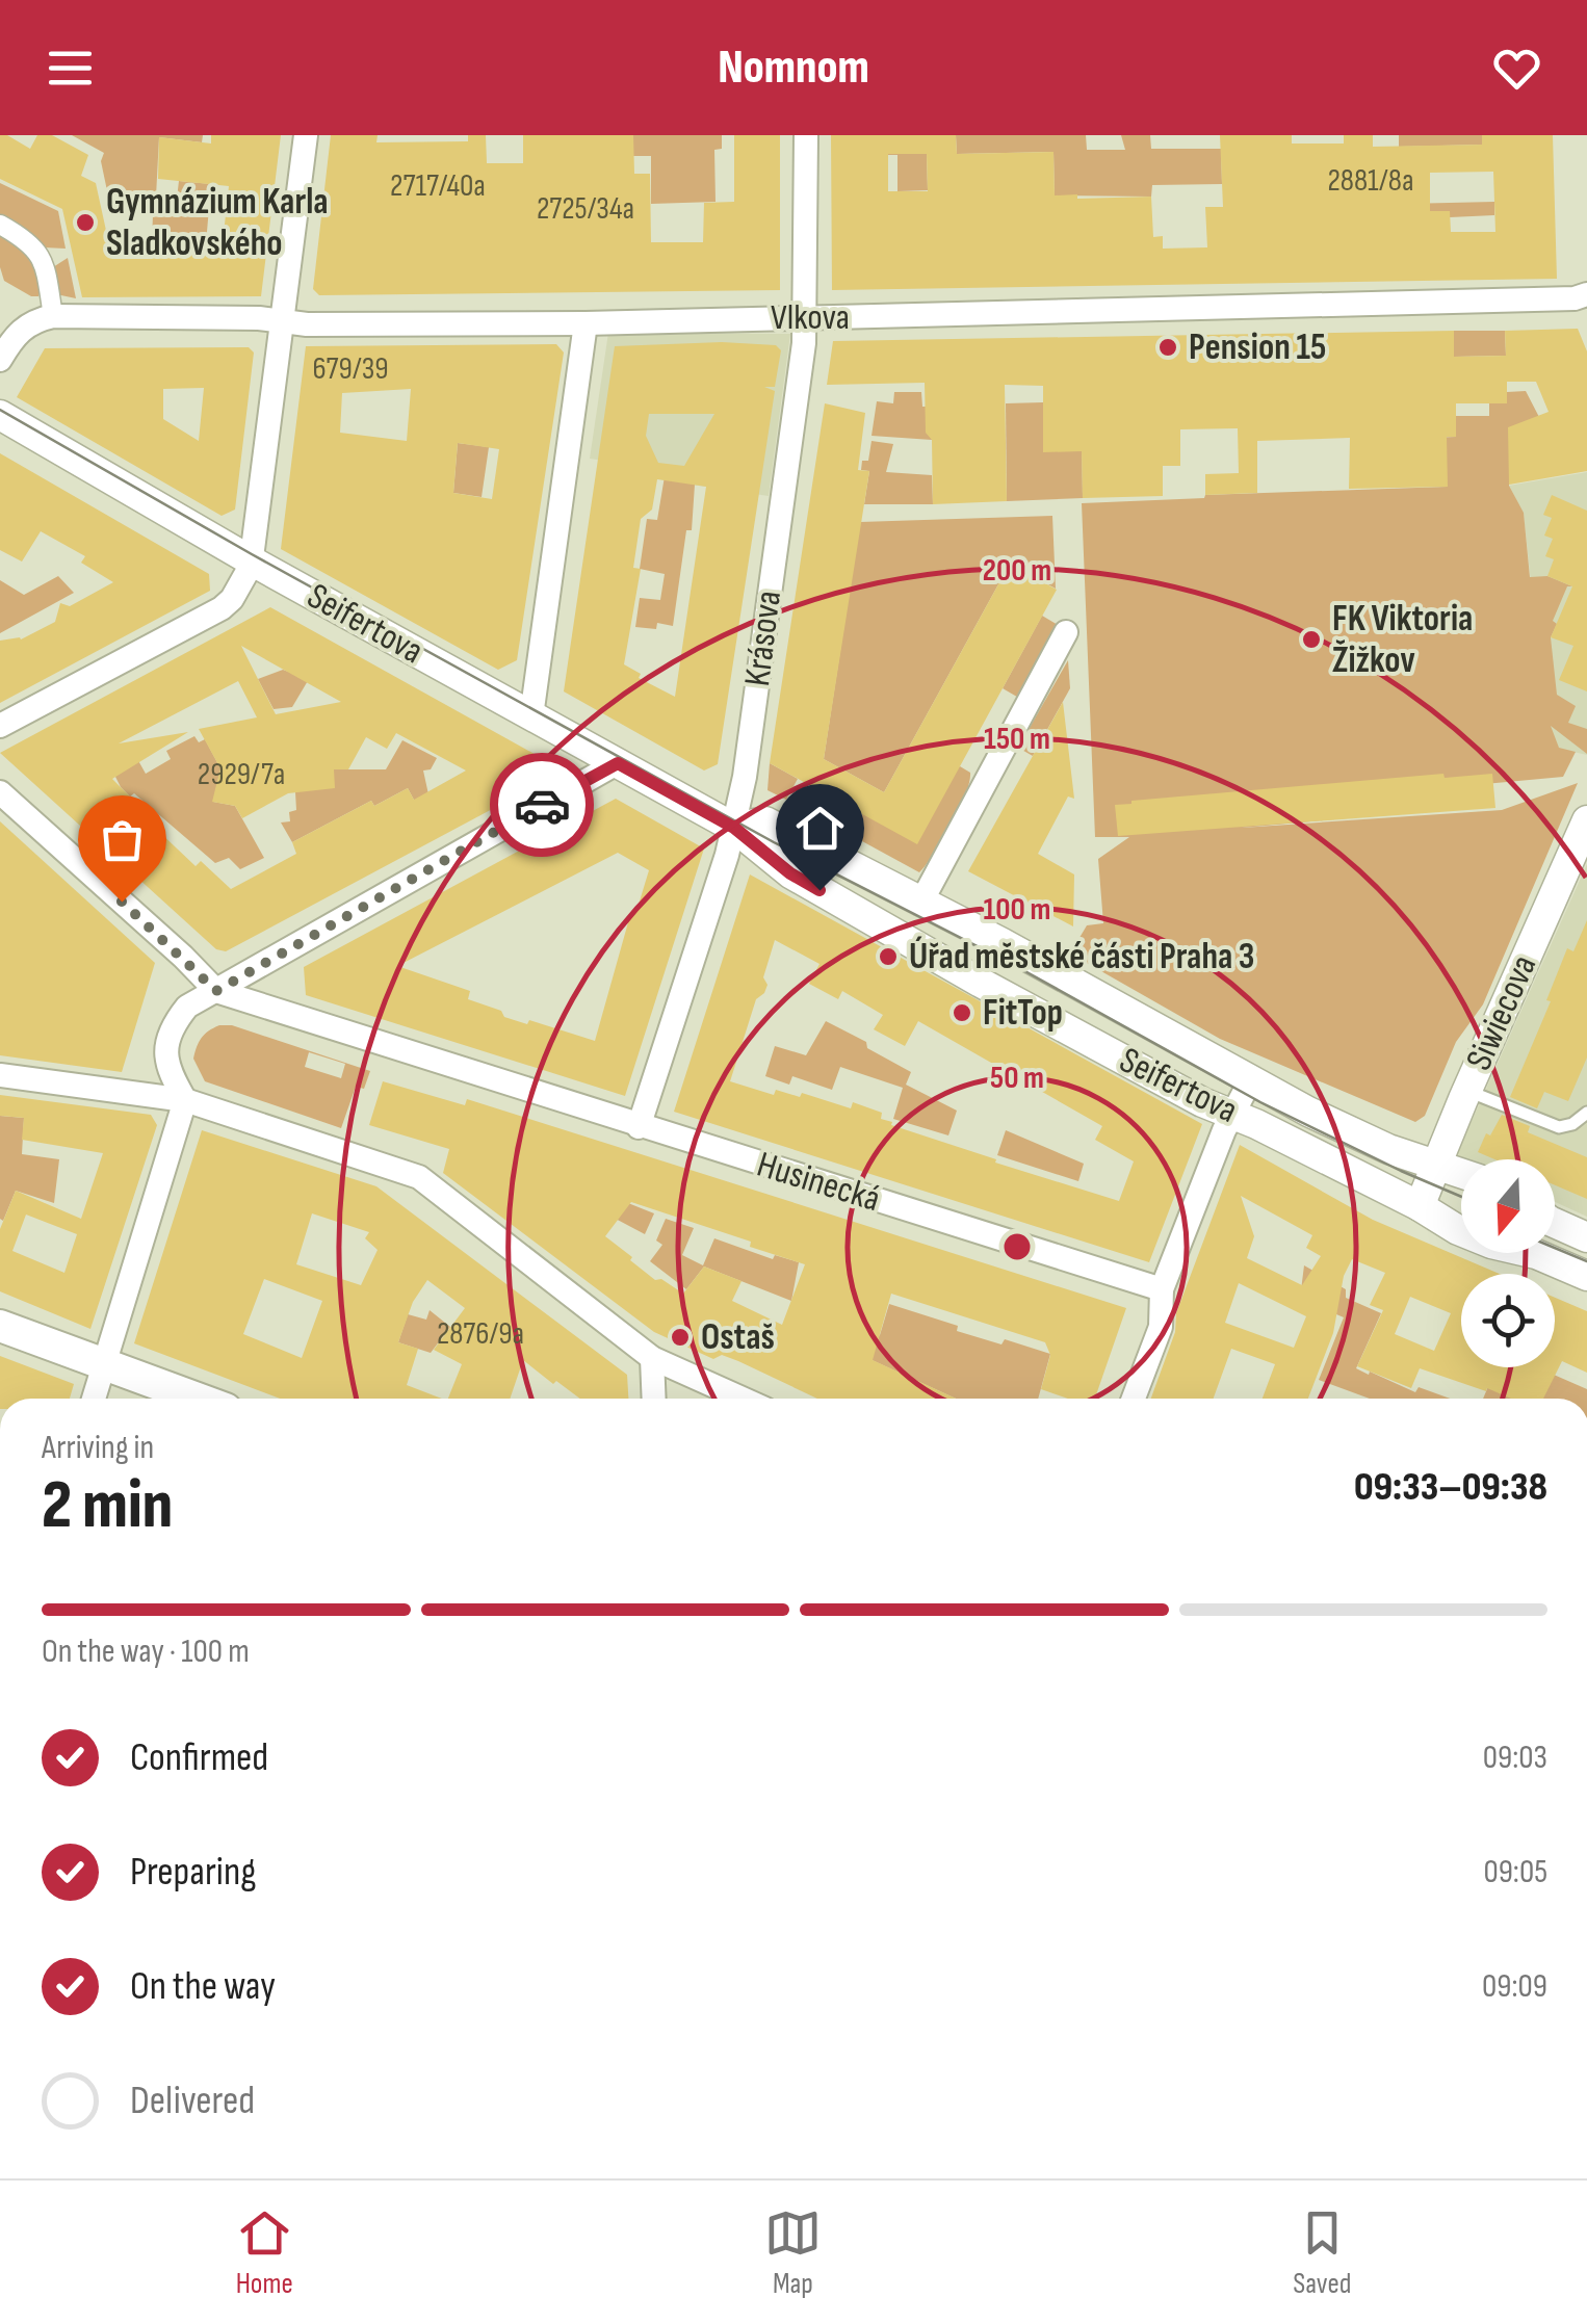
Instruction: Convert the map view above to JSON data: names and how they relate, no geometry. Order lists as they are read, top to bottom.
{
  "streets": {
    "street": [
      "Vlkova",
      "Seifertova",
      "Krásova",
      "Siwiecova",
      "Husinecká"
    ]
  },
  "crossings": [
    ["Vlkova", "Krásova"],
    ["Seifertova", "Krásova"],
    ["Seifertova", "Siwiecova"],
    ["Krásova", "Husinecká"]
  ],
  "places": [
    "Gymnázium Karla Sladkovského",
    "Pension 15",
    "FK Viktoria Žižkov",
    "Úřad městské části Praha 3",
    "FitTop",
    "Ostaš"
  ],
  "house_numbers": [
    "2881/8a",
    "2717/40a",
    "2725/34a",
    "679/39",
    "2929/7a",
    "2876/9a"
  ],
  "north": "bottom",
  "page": {
    "header": "Nomnom",
    "heading": ["2 min", "Arriving in", "09:33–09:38"],
    "bar": "On the way · 100 m",
    "list": [
      ["Confirmed", "09:03"],
      ["Preparing", "09:05"],
      ["On the way", "09:09"],
      "Delivered"
    ],
    "tabs": ["Home", "Map", "Saved"]
  },
  "rings": [
    "200 m",
    "150 m",
    "100 m",
    "50 m"
  ]
}
